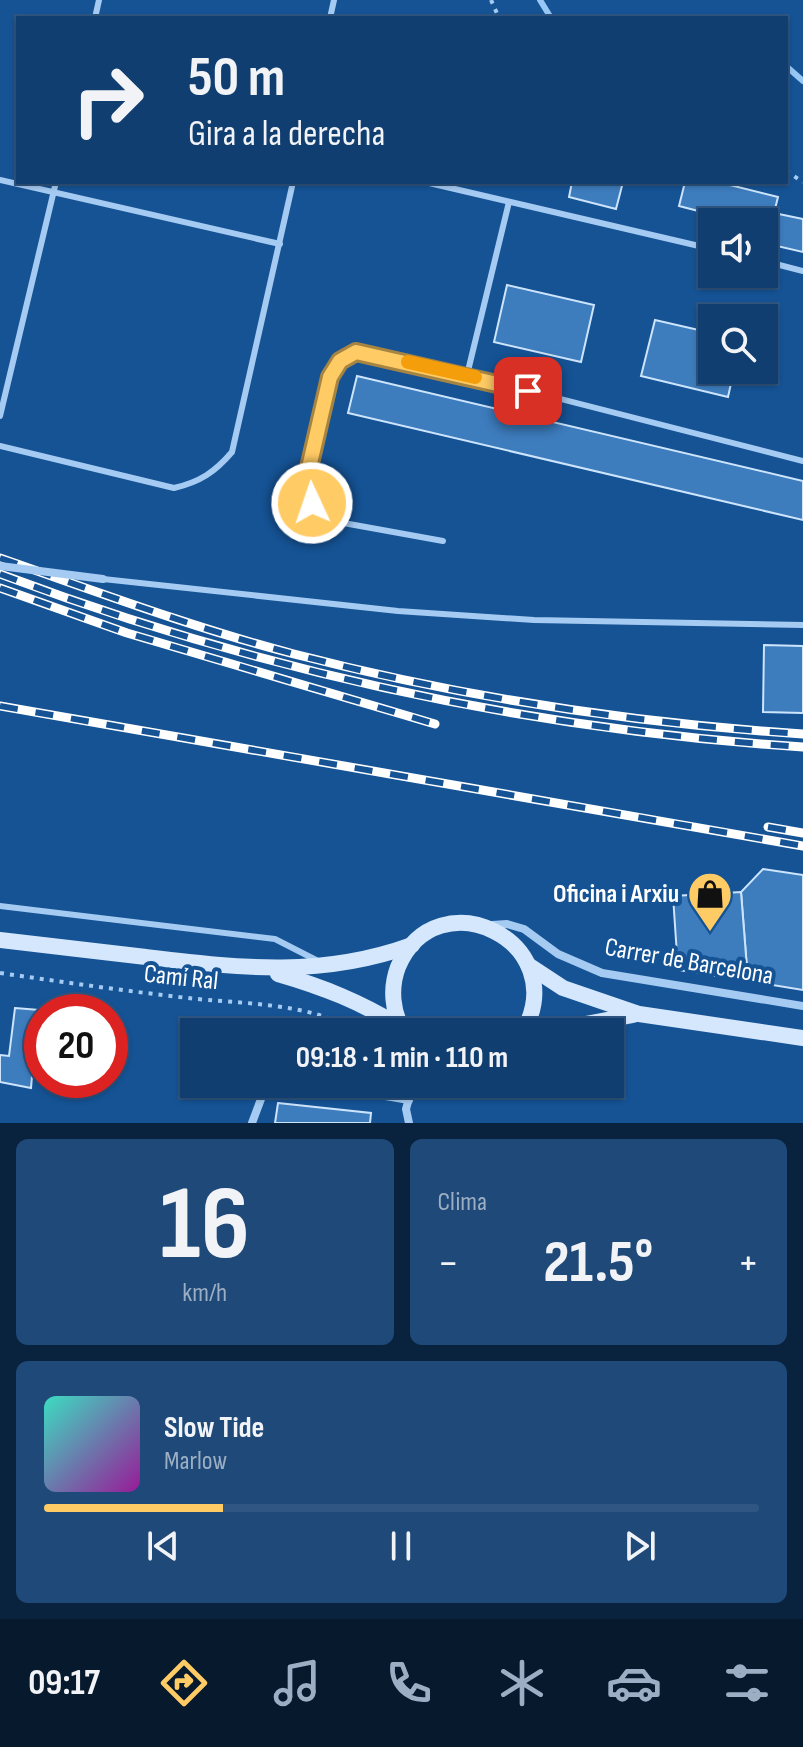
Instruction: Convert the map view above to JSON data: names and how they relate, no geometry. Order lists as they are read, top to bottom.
{
  "streets": {
    "street": ["Carrer de Barcelona"],
    "path": ["Camí Ral"]
  },
  "places": {
    "shop": ["Oficina i Arxiu"]
  },
  "page": {
    "turn": ["50 m", "Gira a la derecha"],
    "limit": "20",
    "trip": "09:18 · 1 min · 110 m",
    "tile": [
      ["16", "km/h"],
      "Clima"
    ],
    "heat": ["−", "21.5°", "+"],
    "song": ["Slow Tide", "Marlow"],
    "tabs": "09:17"
  }
}
